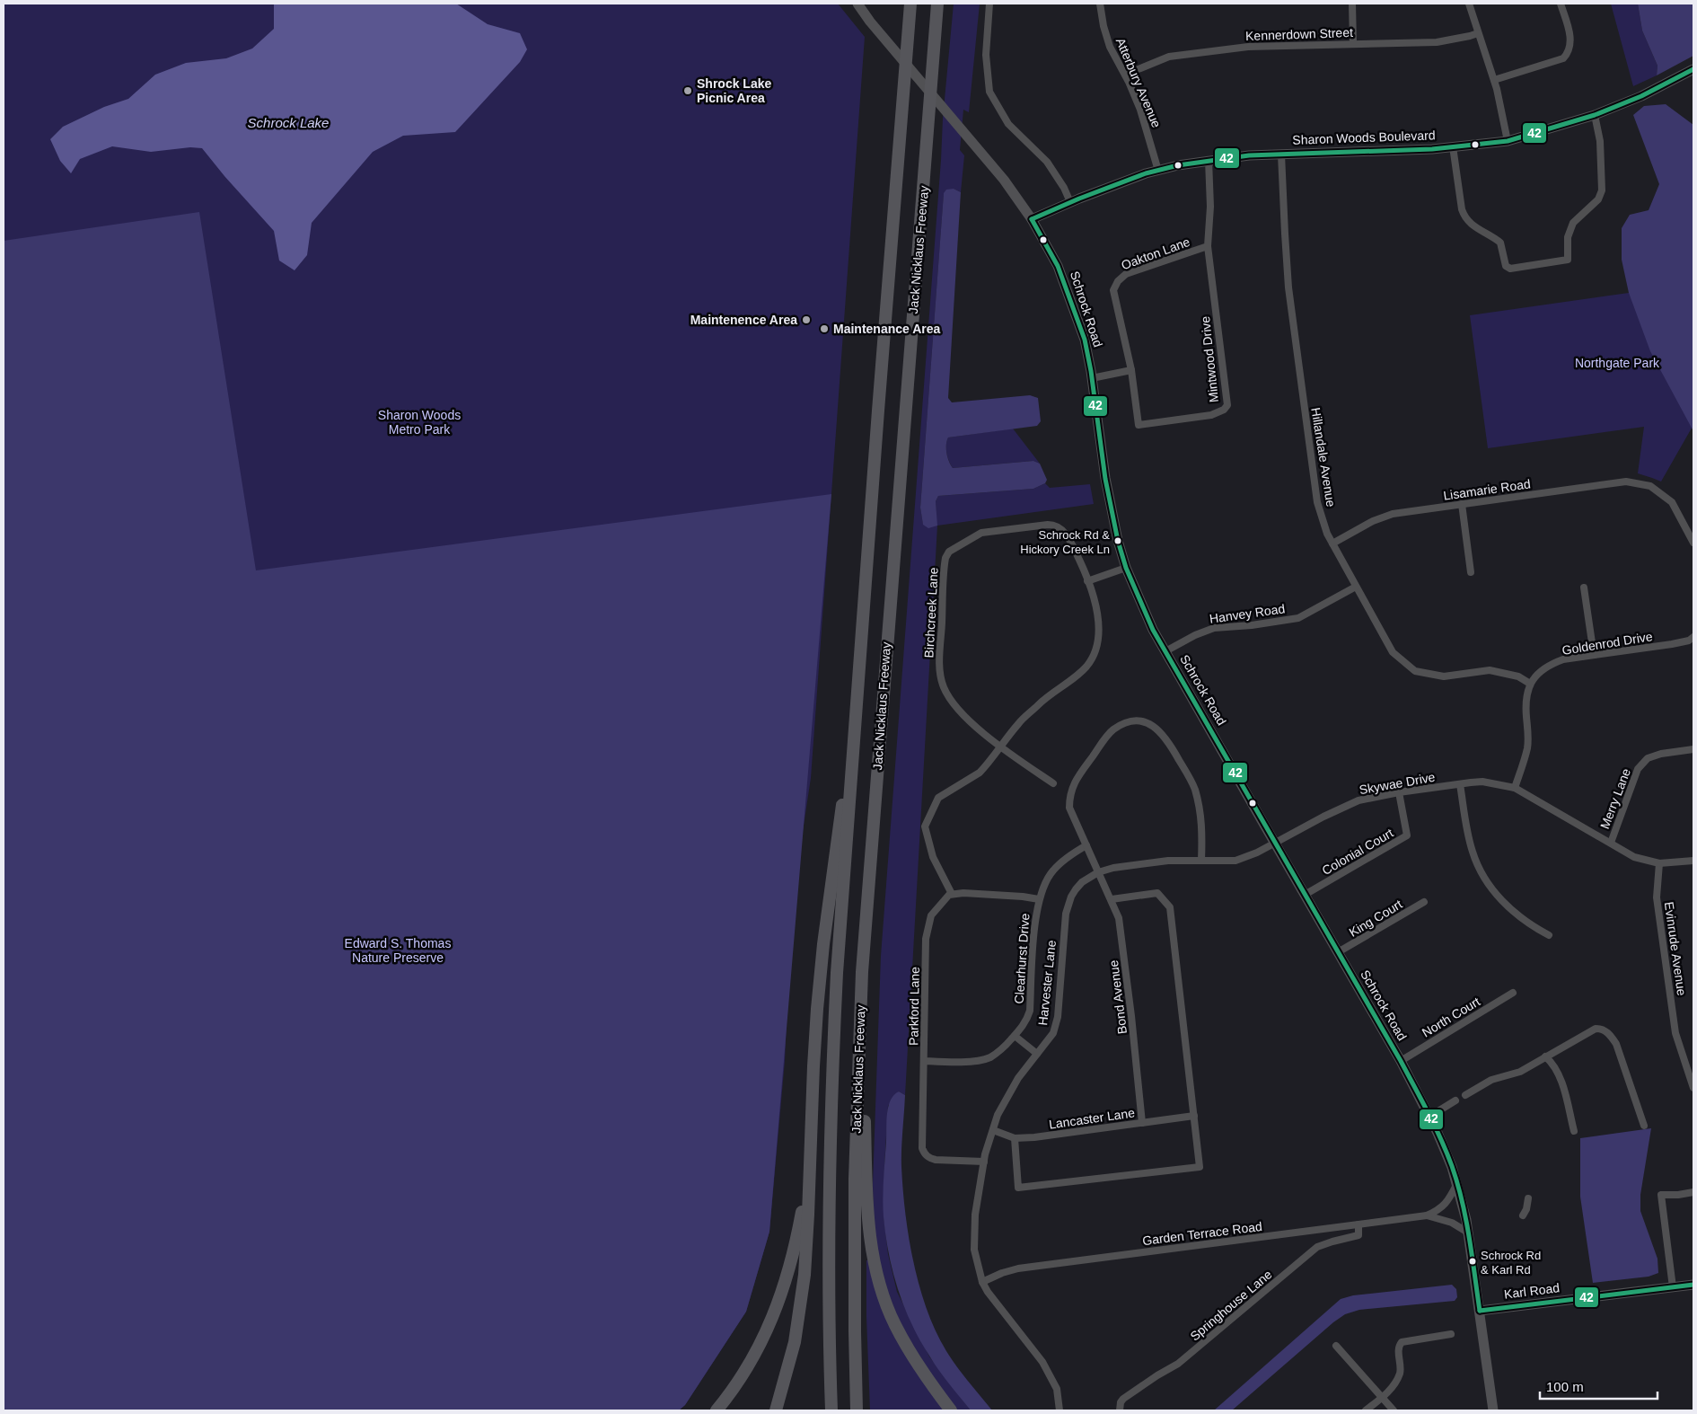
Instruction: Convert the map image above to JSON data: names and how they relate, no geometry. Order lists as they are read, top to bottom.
{
  "streets": {
    "highway": ["Jack Nicklaus Freeway"],
    "main road": ["Sharon Woods Boulevard", "Schrock Road", "Karl Road"],
    "street": [
      "Kennerdown Street",
      "Atterbury Avenue",
      "Oakton Lane",
      "Mintwood Drive",
      "Hillandale Avenue",
      "Lisamarie Road",
      "Birchcreek Lane",
      "Hanvey Road",
      "Goldenrod Drive",
      "Skywae Drive",
      "Merry Lane",
      "Colonial Court",
      "King Court",
      "Evinrude Avenue",
      "Clearhurst Drive",
      "Harvester Lane",
      "Bond Avenue",
      "Parkford Lane",
      "North Court",
      "Lancaster Lane",
      "Garden Terrace Road",
      "Springhouse Lane"
    ]
  },
  "crossings": [
    ["Kennerdown Street", "Atterbury Avenue"],
    ["Atterbury Avenue", "Sharon Woods Boulevard"],
    ["Sharon Woods Boulevard", "Oakton Lane"],
    ["Sharon Woods Boulevard", "Schrock Road"],
    ["Sharon Woods Boulevard", "Hillandale Avenue"],
    ["Oakton Lane", "Mintwood Drive"],
    ["Schrock Road", "Hanvey Road"],
    ["Schrock Road", "Skywae Drive"],
    ["Schrock Road", "Colonial Court"],
    ["Schrock Road", "King Court"],
    ["Schrock Road", "North Court"],
    ["Schrock Road", "Garden Terrace Road"],
    ["Schrock Road", "Karl Road"],
    ["Hillandale Avenue", "Lisamarie Road"],
    ["Hillandale Avenue", "Hanvey Road"],
    ["Hillandale Avenue", "Goldenrod Drive"],
    ["Skywae Drive", "Merry Lane"],
    ["Skywae Drive", "Colonial Court"],
    ["Skywae Drive", "Evinrude Avenue"],
    ["Skywae Drive", "Clearhurst Drive"],
    ["Skywae Drive", "Harvester Lane"],
    ["Skywae Drive", "Bond Avenue"],
    ["Clearhurst Drive", "Harvester Lane"],
    ["Clearhurst Drive", "Bond Avenue"],
    ["Clearhurst Drive", "Parkford Lane"],
    ["Harvester Lane", "Bond Avenue"],
    ["Harvester Lane", "Parkford Lane"],
    ["Harvester Lane", "Lancaster Lane"],
    ["Harvester Lane", "Garden Terrace Road"],
    ["Bond Avenue", "Lancaster Lane"],
    ["Garden Terrace Road", "Springhouse Lane"]
  ],
  "water": ["Schrock Lake"],
  "parks": ["Northgate Park", "Sharon Woods Metro Park", "Edward S. Thomas Nature Preserve"],
  "places": [
    "Shrock Lake Picnic Area",
    "Maintenence Area",
    "Maintenance Area",
    "Schrock Rd & Hickory Creek Ln",
    "Schrock Rd & Karl Rd"
  ],
  "lines": ["transit line 42"],
  "scale_bar": "100 m"
}
